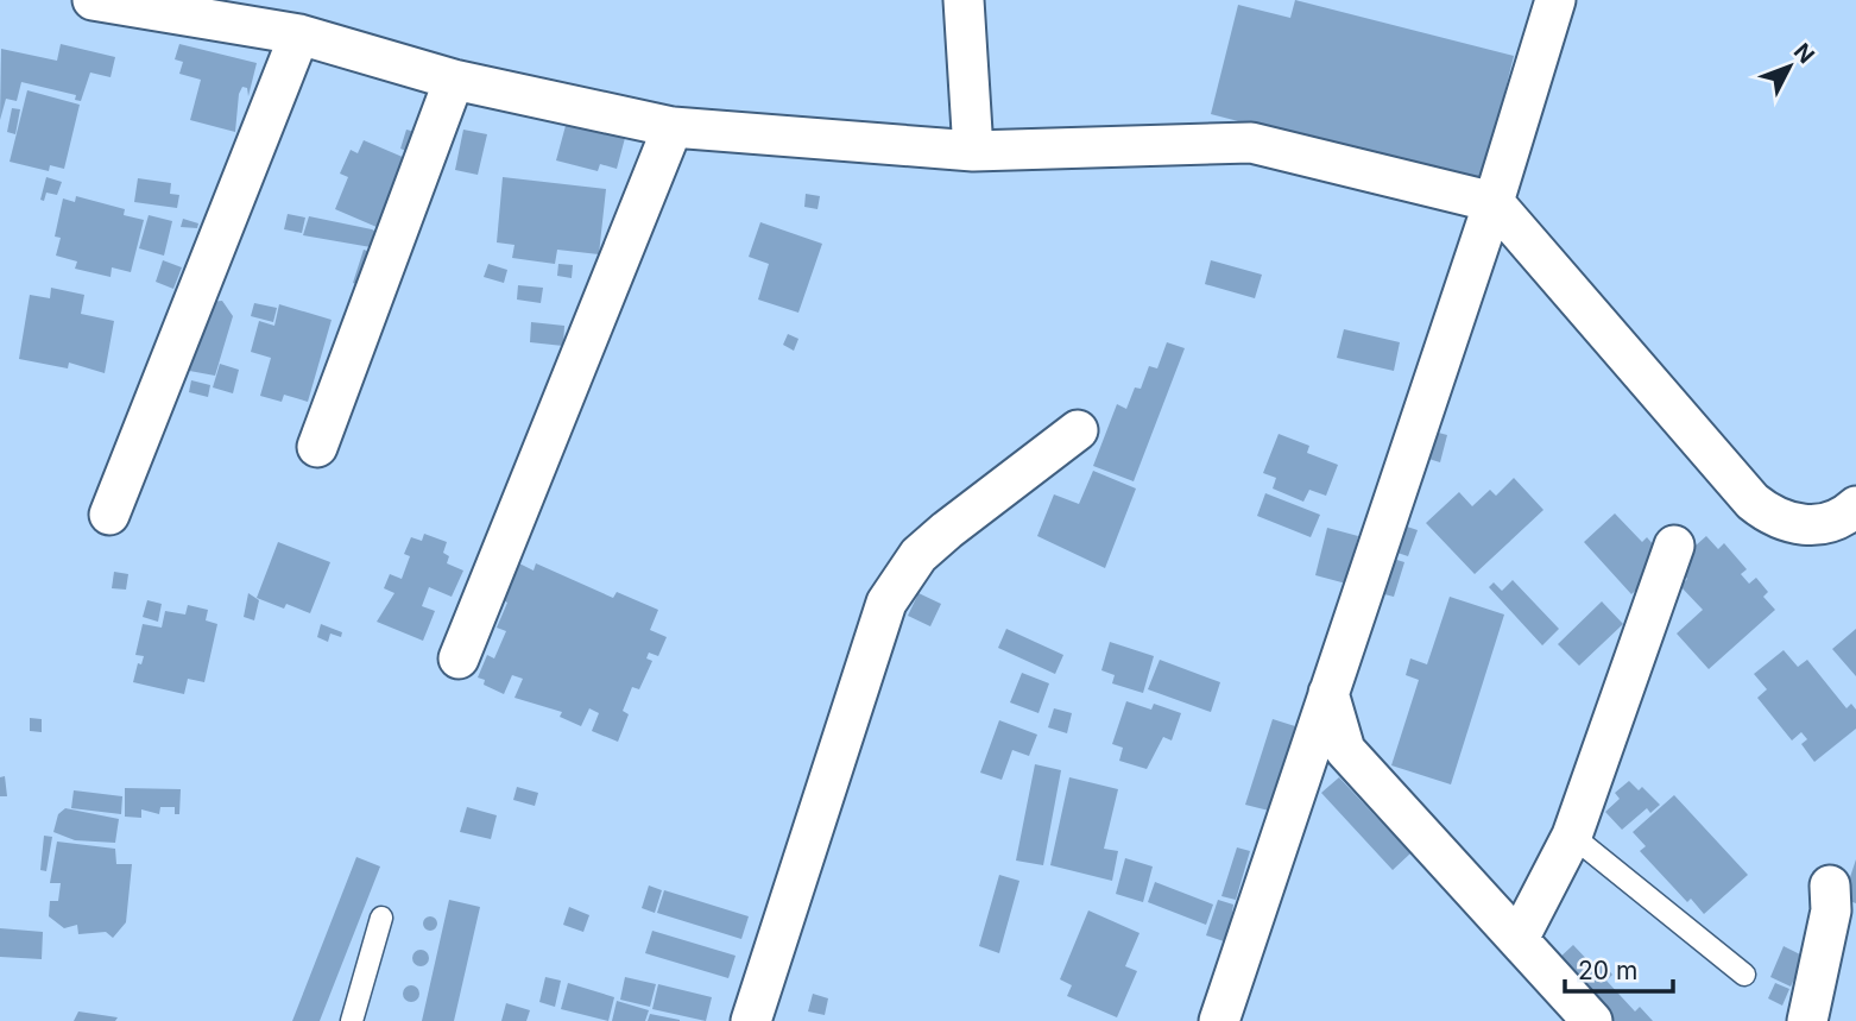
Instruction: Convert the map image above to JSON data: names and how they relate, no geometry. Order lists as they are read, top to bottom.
{
  "scale_bar": "20 m",
  "north": "top right"
}
